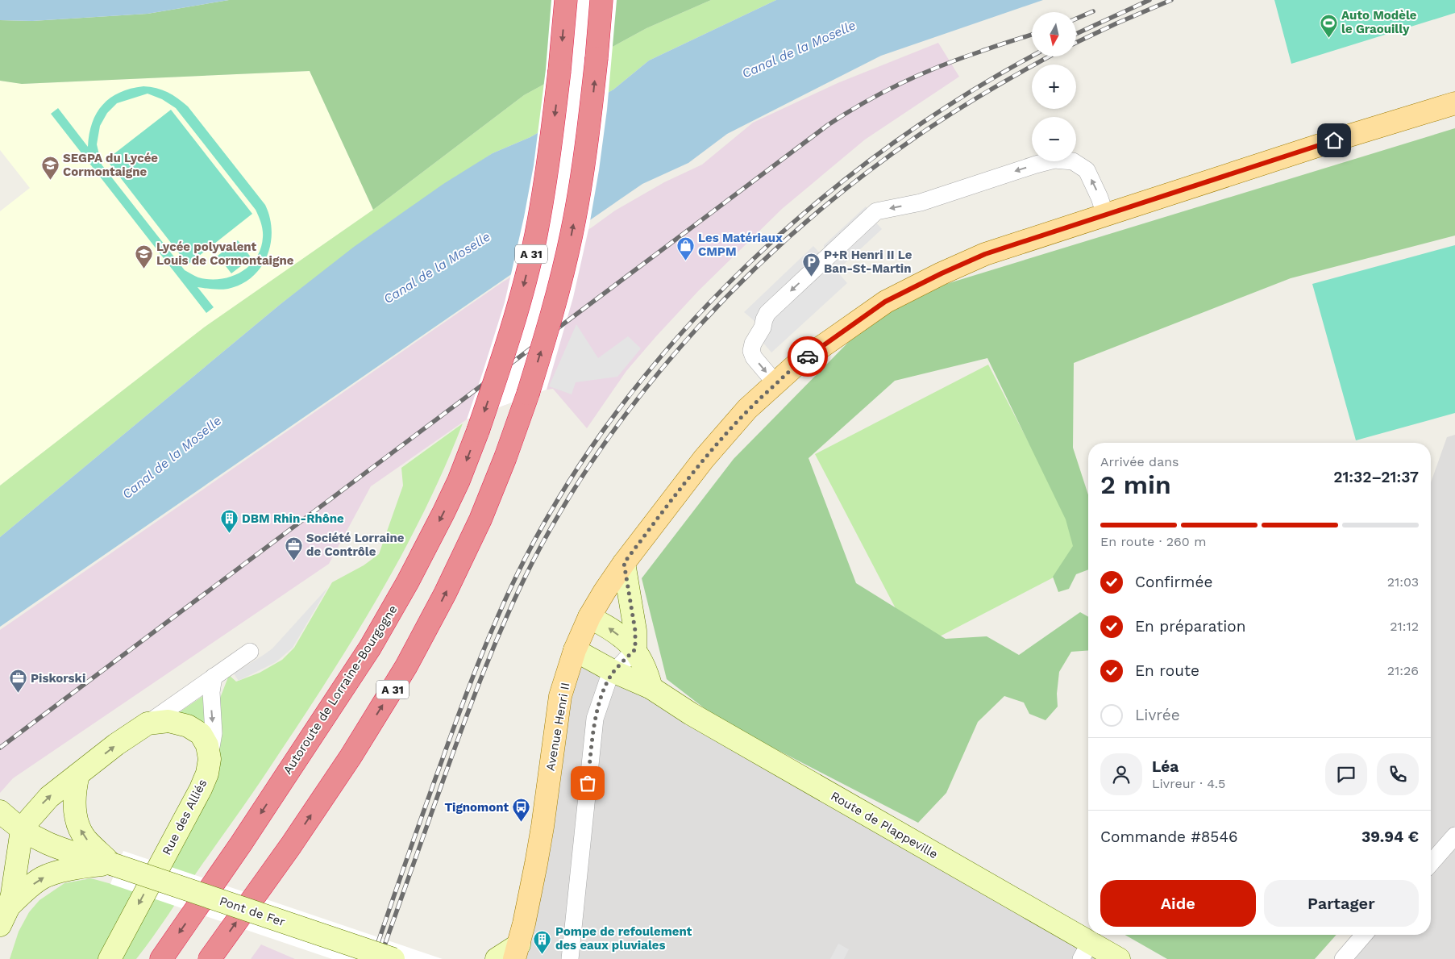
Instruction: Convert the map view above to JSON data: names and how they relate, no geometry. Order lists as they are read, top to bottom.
{
  "streets": {
    "highway": ["A 31", "Autoroute de Lorraine-Bourgogne"],
    "main road": [
      "Avenue Henri II",
      "Rue des Alliés",
      "Route de Plappeville",
      "Pont de Fer"
    ]
  },
  "crossings": [
    ["Avenue Henri II", "Route de Plappeville"],
    ["Rue des Alliés", "Pont de Fer"]
  ],
  "water": ["Canal de la Moselle"],
  "places": {
    "sports": ["Auto Modèle le Graouilly"],
    "school or university": ["SEGPA du Lycée Cormontaigne", "Lycée polyvalent Louis de Cormontaigne"],
    "shop": ["Les Matériaux CMPM"],
    "parking": ["P+R Henri II Le Ban-St-Martin"],
    "building": ["DBM Rhin-Rhône", "Pompe de refoulement des eaux pluviales"],
    "office": ["Société Lorraine de Contrôle", "Piskorski"],
    "bus stop": ["Tignomont"]
  },
  "north": "bottom",
  "page": {
    "map_buttons": ["+", "−"],
    "heading": ["2 min", "Arrivée dans", "21:32–21:37"],
    "panel": [
      "Léa",
      "Livreur · 4.5",
      "Commande #8546",
      "39.94 €"
    ],
    "bar": "En route · 260 m",
    "list": [
      ["Confirmée", "21:03"],
      ["En préparation", "21:12"],
      ["En route", "21:26"],
      "Livrée"
    ],
    "buttons": ["Aide", "Partager"]
  }
}
